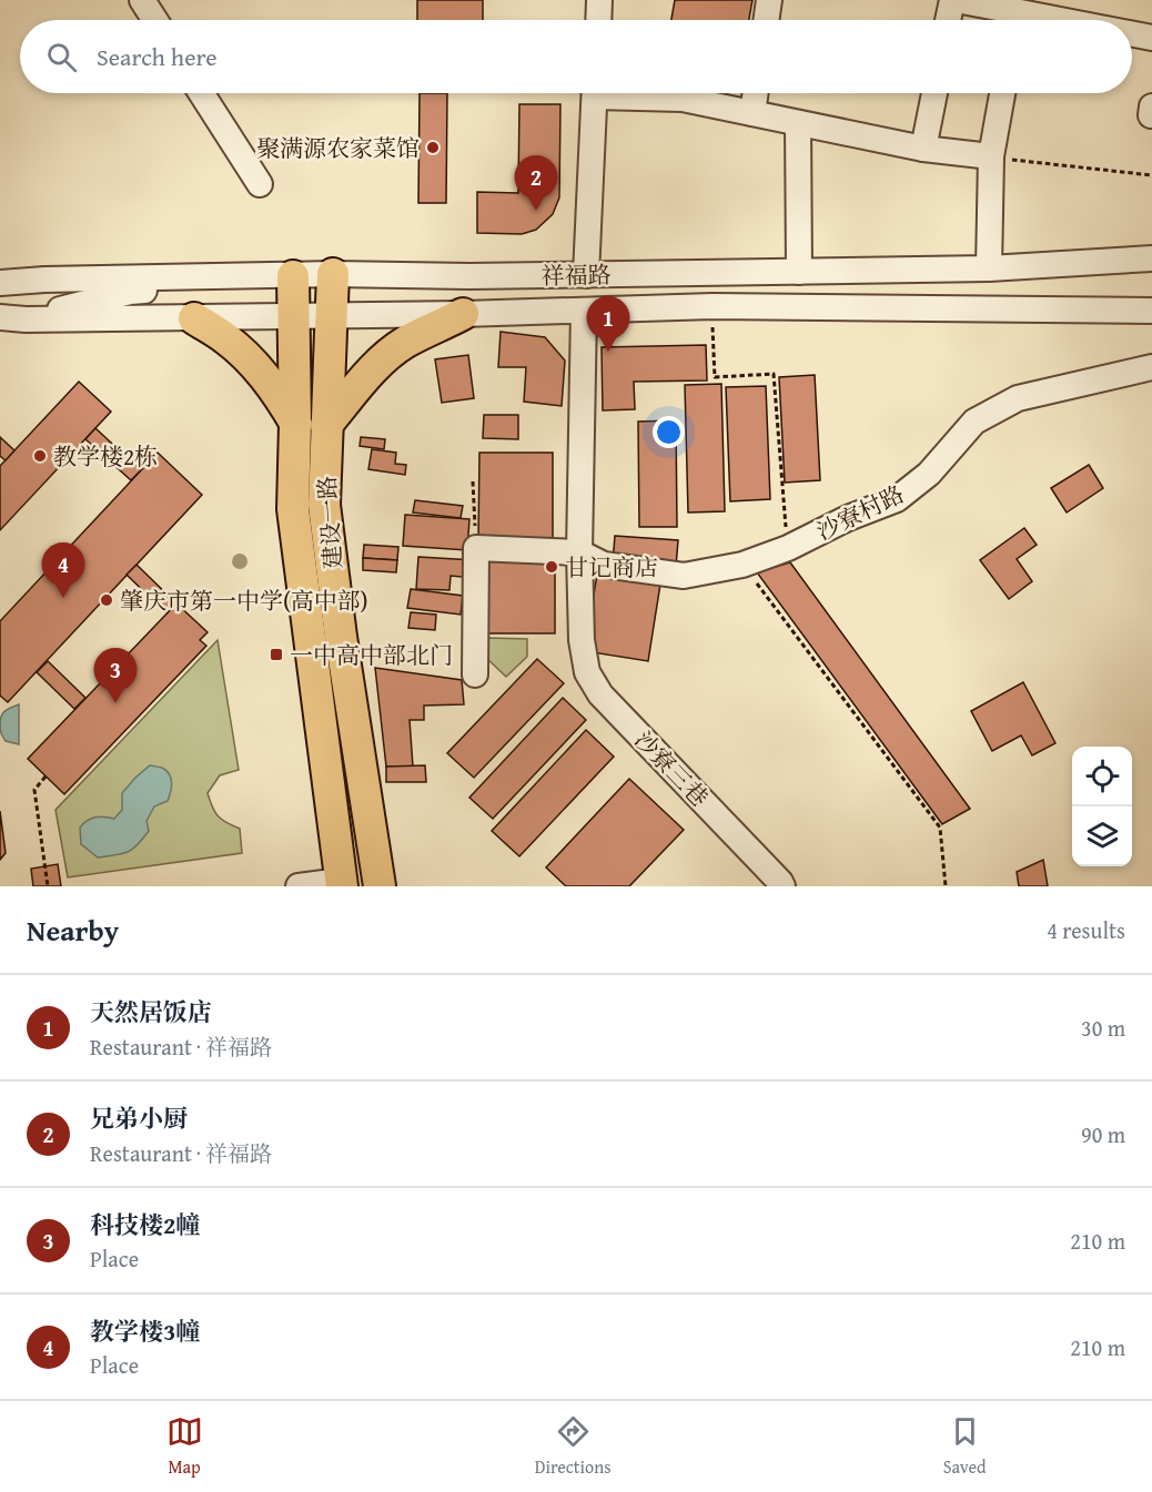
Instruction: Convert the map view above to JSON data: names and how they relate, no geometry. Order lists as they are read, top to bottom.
{
  "streets": {
    "main road": ["建设一路"],
    "street": ["祥福路", "沙寮村路", "沙寮三巷"]
  },
  "crossings": [
    ["祥福路", "建设一路"],
    ["祥福路", "沙寮三巷"],
    ["沙寮村路", "沙寮三巷"]
  ],
  "places": {
    "other": [
      "聚满源农家菜馆",
      "教学楼2栋",
      "甘记商店",
      "肇庆市第一中学(高中部)"
    ],
    "transit": ["一中高中部北门"]
  },
  "page": {
    "search": "Search here",
    "pins": [
      "2",
      "1",
      "4",
      "3"
    ],
    "heading": ["Nearby", "4 results"],
    "list": [
      {
        "mark": "1",
        "name": "天然居饭店",
        "note": "Restaurant · 祥福路",
        "value": "30 m"
      },
      {
        "mark": "2",
        "name": "兄弟小厨",
        "note": "Restaurant · 祥福路",
        "value": "90 m"
      },
      {
        "mark": "3",
        "name": "科技楼2幢",
        "note": "Place",
        "value": "210 m"
      },
      {
        "mark": "4",
        "name": "教学楼3幢",
        "note": "Place",
        "value": "210 m"
      }
    ],
    "nav": ["Map", "Directions", "Saved"]
  }
}
